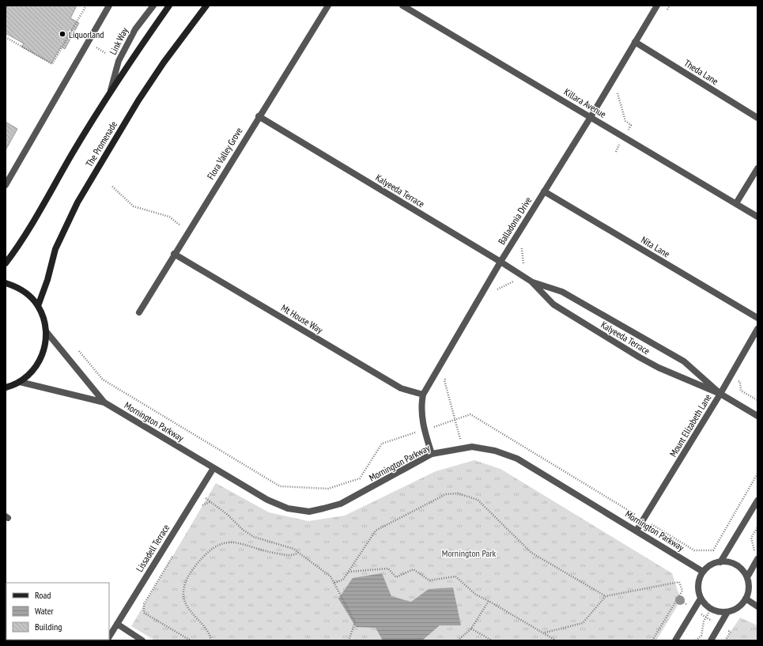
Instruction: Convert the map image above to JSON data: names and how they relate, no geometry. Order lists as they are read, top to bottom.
{
  "streets": {
    "main road": ["The Promenade"],
    "street": [
      "Link Way",
      "Theda Lane",
      "Killara Avenue",
      "Flora Valley Grove",
      "Kalyeeda Terrace",
      "Balladonia Drive",
      "Nita Lane",
      "Mt House Way",
      "Mornington Parkway",
      "Mount Elizabeth Lane",
      "Lissadell Terrace"
    ]
  },
  "crossings": [
    ["Link Way", "The Promenade"],
    ["Theda Lane", "Balladonia Drive"],
    ["Killara Avenue", "Balladonia Drive"],
    ["Flora Valley Grove", "Kalyeeda Terrace"],
    ["Flora Valley Grove", "Mt House Way"],
    ["Kalyeeda Terrace", "Balladonia Drive"],
    ["Kalyeeda Terrace", "Mount Elizabeth Lane"],
    ["Balladonia Drive", "Nita Lane"],
    ["Balladonia Drive", "Mt House Way"],
    ["Balladonia Drive", "Mornington Parkway"],
    ["Mornington Parkway", "Mount Elizabeth Lane"],
    ["Mornington Parkway", "Lissadell Terrace"]
  ],
  "parks": ["Mornington Park"],
  "places": ["Liquorland"],
  "legend": ["Road", "Water", "Building"]
}
